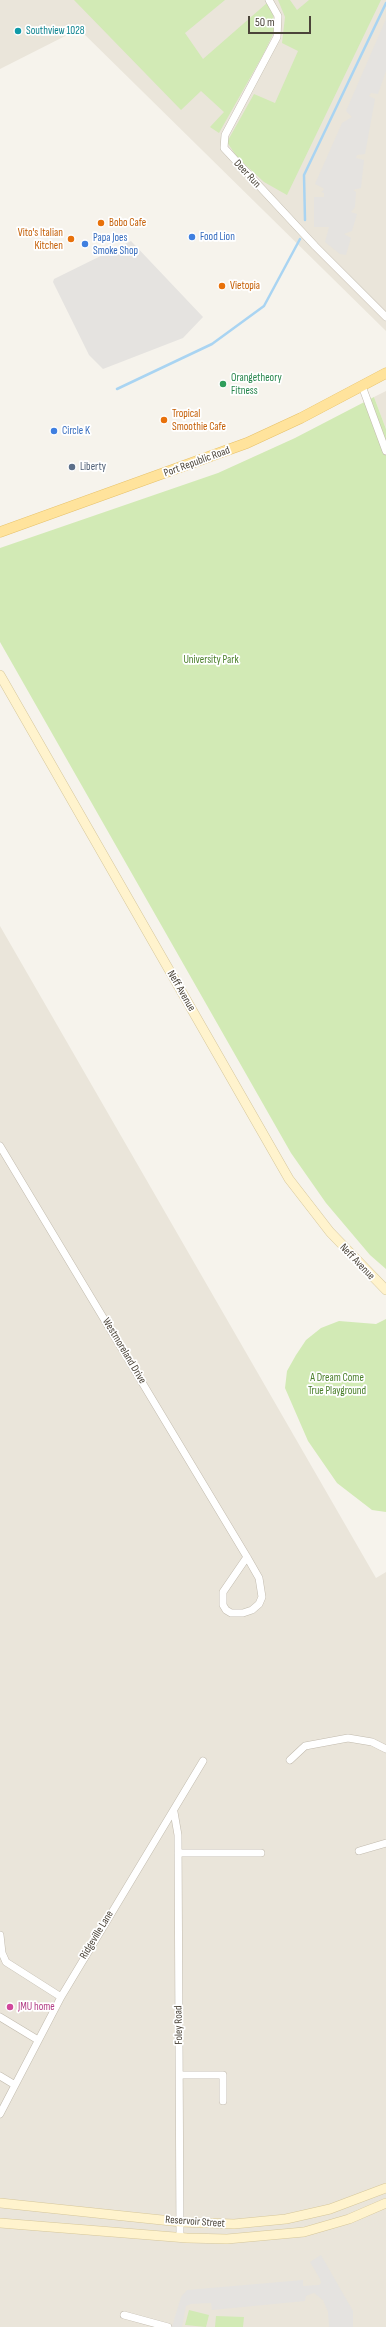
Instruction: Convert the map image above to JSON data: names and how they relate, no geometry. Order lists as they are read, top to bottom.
{
  "streets": {
    "main road": ["Port Republic Road", "Neff Avenue", "Reservoir Street"],
    "street": [
      "Deer Run",
      "Westmoreland Drive",
      "Ridgeville Lane",
      "Foley Road"
    ]
  },
  "crossings": [
    ["Ridgeville Lane", "Foley Road"],
    ["Foley Road", "Reservoir Street"]
  ],
  "parks": ["University Park", "A Dream Come True Playground"],
  "places": [
    "Southview 1028",
    "Bobo Cafe",
    "Food Lion",
    "Vito's Italian Kitchen",
    "Papa Joes Smoke Shop",
    "Vietopia",
    "Orangetheory Fitness",
    "Tropical Smoothie Cafe",
    "Circle K",
    "Liberty",
    "JMU home"
  ],
  "scale_bar": "50 m"
}
